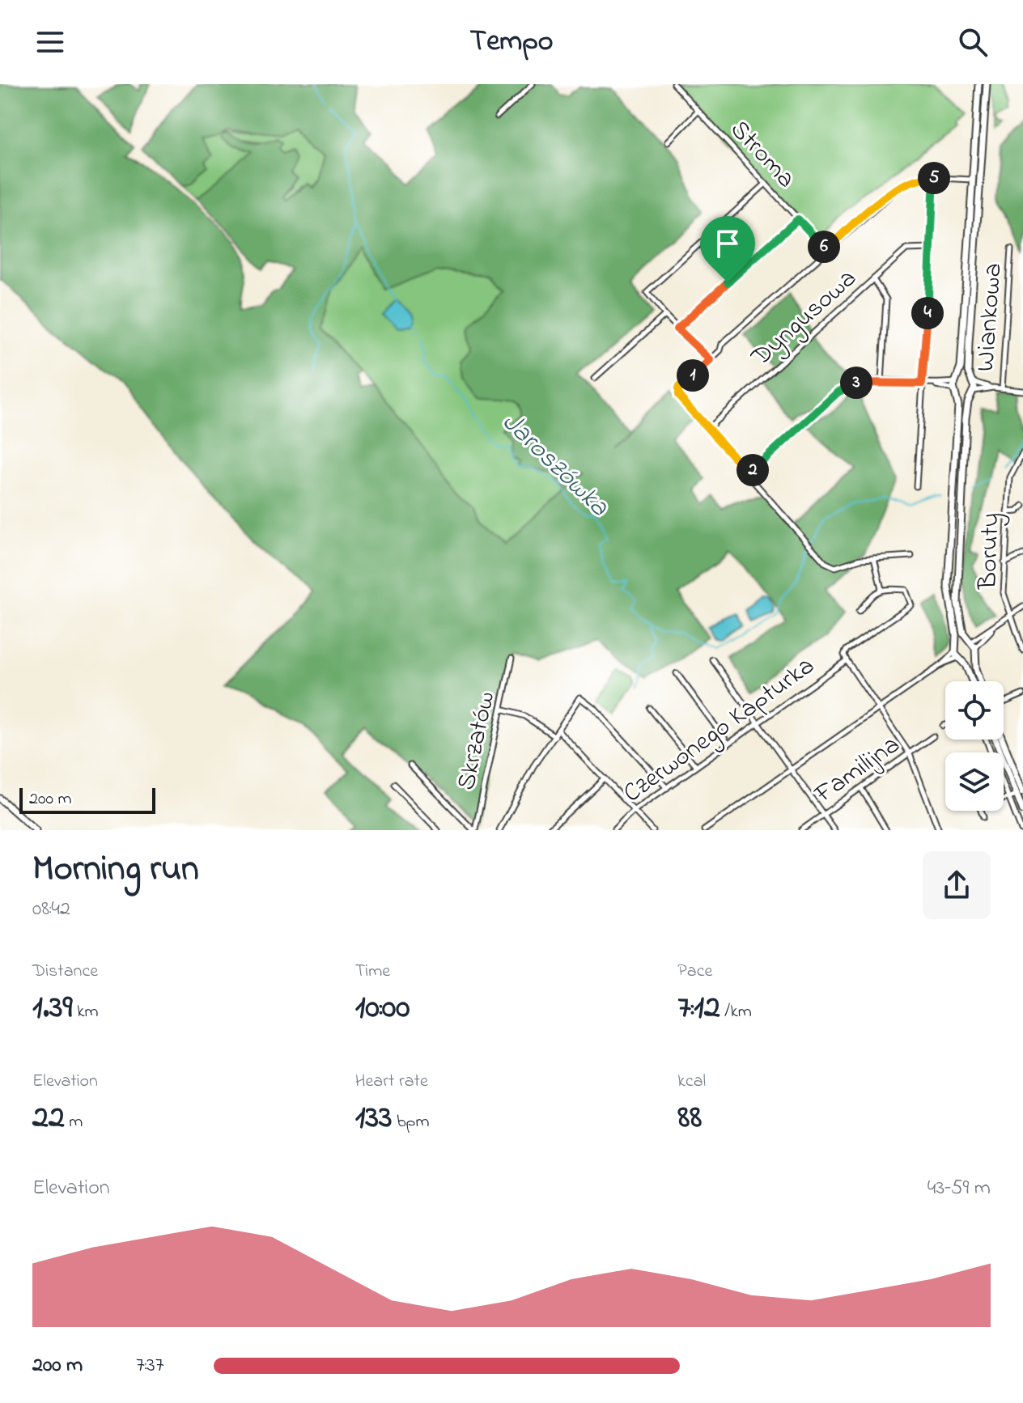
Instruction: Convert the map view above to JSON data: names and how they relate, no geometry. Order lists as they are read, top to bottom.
{
  "streets": {
    "street": [
      "Stroma",
      "Dyngusowa",
      "Wiankowa",
      "Boruty",
      "Czerwonego Kapturka",
      "Skrzatów",
      "Familijna"
    ]
  },
  "water": ["Jaroszówka"],
  "scale_bar": "200 m",
  "page": {
    "header": "Tempo",
    "pins": [
      "5",
      "6",
      "4",
      "1",
      "3",
      "2"
    ],
    "scale": "200 m",
    "heading": ["Morning run", "08:42"],
    "stats": [
      ["Distance", "1.39 km"],
      ["Time", "10:00"],
      ["Pace", "7:12 /km"],
      ["Elevation", "22 m"],
      ["Heart rate", "133 bpm"],
      ["kcal", "88"]
    ],
    "chart": ["Elevation", "43–59 m"],
    "list": [
      {
        "name": "200 m",
        "note": "7:37"
      }
    ]
  }
}
